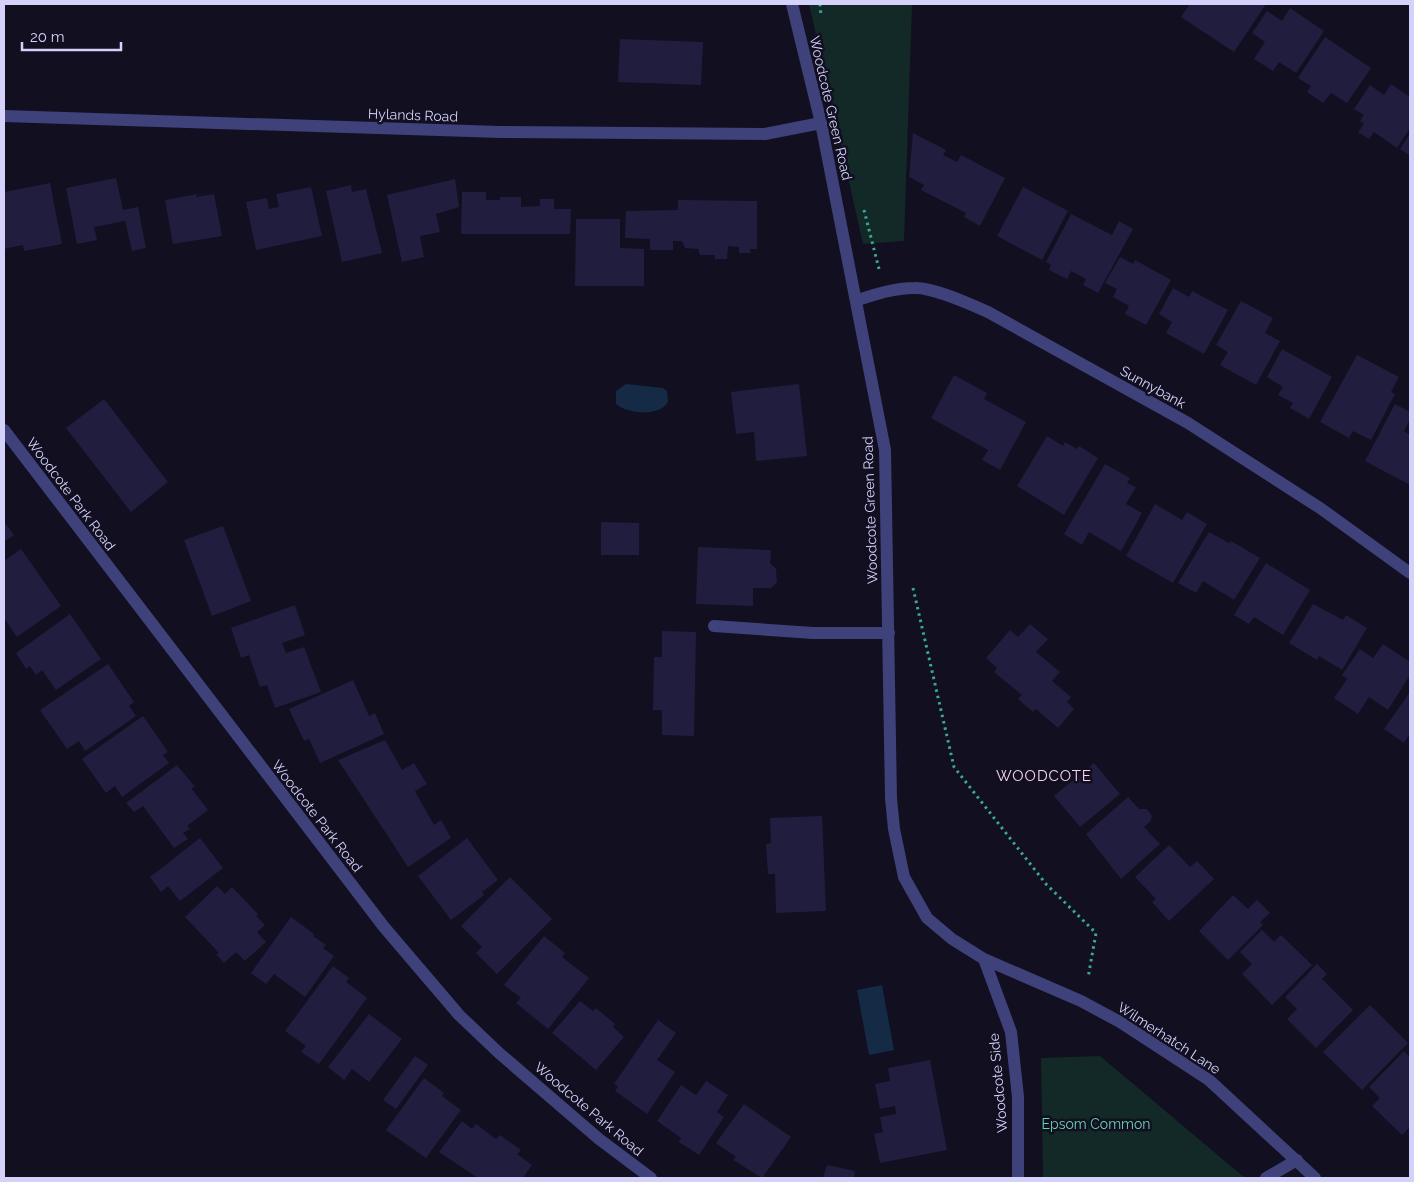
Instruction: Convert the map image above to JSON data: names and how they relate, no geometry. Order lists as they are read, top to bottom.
{
  "streets": {
    "street": [
      "Woodcote Green Road",
      "Hylands Road",
      "Sunnybank",
      "Woodcote Park Road",
      "Wilmerhatch Lane",
      "Woodcote Side"
    ]
  },
  "crossings": [
    ["Woodcote Green Road", "Hylands Road"],
    ["Woodcote Green Road", "Sunnybank"],
    ["Woodcote Green Road", "Wilmerhatch Lane"],
    ["Woodcote Green Road", "Woodcote Side"],
    ["Wilmerhatch Lane", "Woodcote Side"]
  ],
  "districts": ["WOODCOTE"],
  "parks": ["Epsom Common"],
  "scale_bar": "20 m"
}
